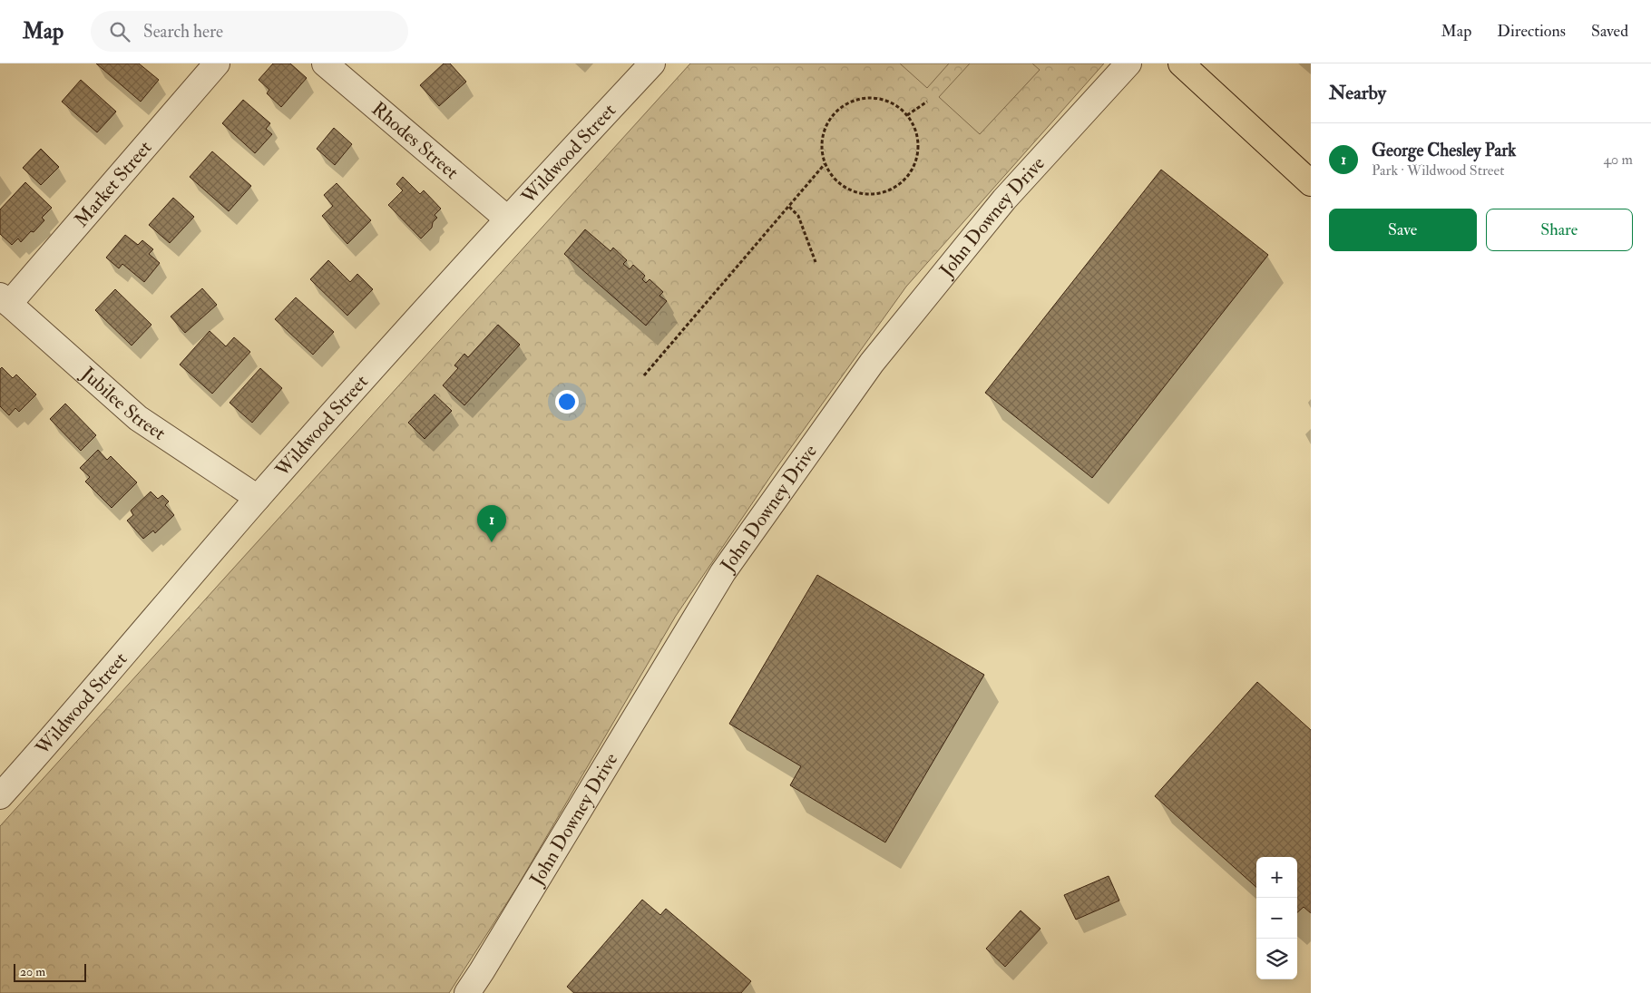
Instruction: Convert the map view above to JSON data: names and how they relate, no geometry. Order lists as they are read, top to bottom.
{
  "streets": {
    "street": [
      "Rhodes Street",
      "Wildwood Street",
      "Market Street",
      "John Downey Drive",
      "Jubilee Street"
    ]
  },
  "crossings": [
    ["Rhodes Street", "Wildwood Street"],
    ["Wildwood Street", "Jubilee Street"],
    ["Market Street", "Jubilee Street"]
  ],
  "scale_bar": "20 m",
  "page": {
    "header": "Map",
    "search": "Search here",
    "nav": ["Map", "Directions", "Saved"],
    "heading": "Nearby",
    "list": [
      {
        "mark": "1",
        "name": "George Chesley Park",
        "note": "Park · Wildwood Street",
        "value": "40 m"
      }
    ],
    "buttons": ["Save", "Share"],
    "pins": "1",
    "map_buttons": ["+", "−"],
    "scale": "20 m"
  }
}
